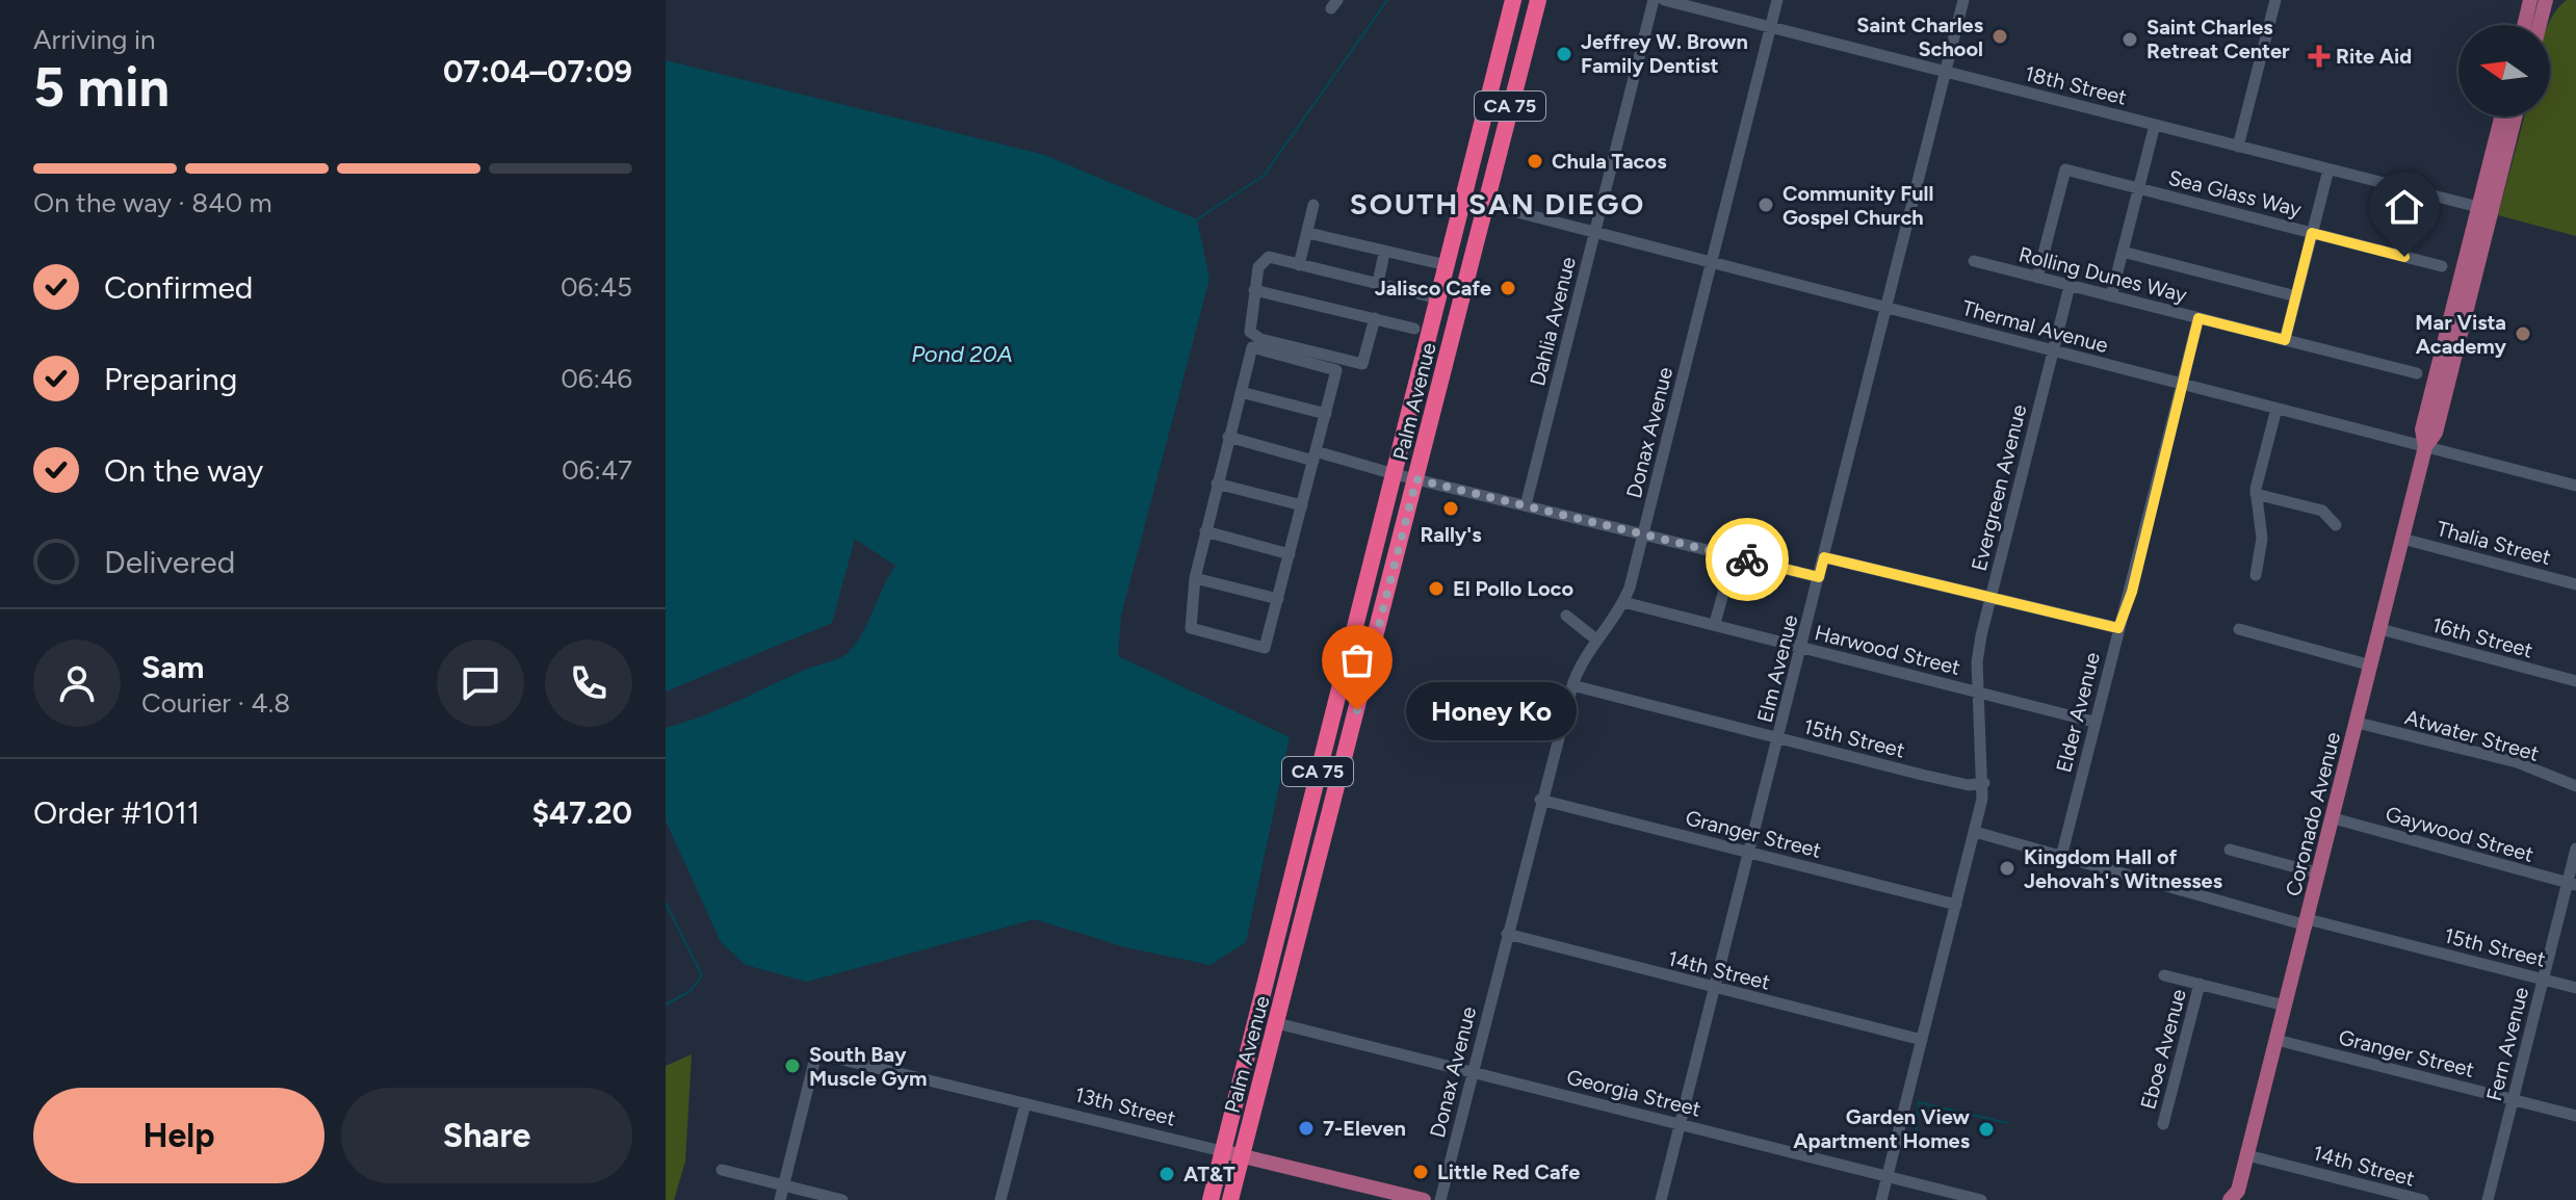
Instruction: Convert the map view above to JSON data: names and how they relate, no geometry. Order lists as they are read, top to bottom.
{
  "streets": {
    "highway": ["CA 75", "Palm Avenue"],
    "main road": ["Coronado Avenue", "13th Street"],
    "street": [
      "18th Street",
      "Sea Glass Way",
      "Rolling Dunes Way",
      "Dahlia Avenue",
      "Thermal Avenue",
      "Donax Avenue",
      "Evergreen Avenue",
      "Thalia Street",
      "16th Street",
      "Harwood Street",
      "Elm Avenue",
      "Elder Avenue",
      "Atwater Street",
      "15th Street",
      "Granger Street",
      "Gaywood Street",
      "14th Street",
      "Fern Avenue",
      "Eboe Avenue",
      "Georgia Street"
    ]
  },
  "crossings": [
    ["18th Street", "Donax Avenue"],
    ["18th Street", "Elm Avenue"],
    ["18th Street", "Coronado Avenue"],
    ["Sea Glass Way", "Rolling Dunes Way"],
    ["Rolling Dunes Way", "Evergreen Avenue"],
    ["Rolling Dunes Way", "Elder Avenue"],
    ["Dahlia Avenue", "Thermal Avenue"],
    ["Thermal Avenue", "Palm Avenue"],
    ["Thermal Avenue", "Donax Avenue"],
    ["Thermal Avenue", "Evergreen Avenue"],
    ["Thermal Avenue", "Elm Avenue"],
    ["Thermal Avenue", "Elder Avenue"],
    ["Thermal Avenue", "Coronado Avenue"],
    ["Palm Avenue", "Georgia Street"],
    ["Palm Avenue", "13th Street"],
    ["Donax Avenue", "Harwood Street"],
    ["Donax Avenue", "15th Street"],
    ["Donax Avenue", "Granger Street"],
    ["Donax Avenue", "14th Street"],
    ["Donax Avenue", "Georgia Street"],
    ["Evergreen Avenue", "Harwood Street"],
    ["Evergreen Avenue", "15th Street"],
    ["Thalia Street", "Coronado Avenue"],
    ["16th Street", "Coronado Avenue"],
    ["Harwood Street", "Elm Avenue"],
    ["Harwood Street", "Elder Avenue"],
    ["Elm Avenue", "15th Street"],
    ["Elm Avenue", "Granger Street"],
    ["Elm Avenue", "14th Street"],
    ["Elm Avenue", "Georgia Street"],
    ["Elder Avenue", "15th Street"],
    ["Atwater Street", "Coronado Avenue"],
    ["15th Street", "Coronado Avenue"],
    ["15th Street", "Fern Avenue"],
    ["Coronado Avenue", "Granger Street"],
    ["Coronado Avenue", "Gaywood Street"],
    ["Coronado Avenue", "14th Street"],
    ["Granger Street", "Fern Avenue"],
    ["Gaywood Street", "Fern Avenue"]
  ],
  "districts": ["SOUTH SAN DIEGO"],
  "water": ["Pond 20A"],
  "places": {
    "other": [
      "Saint Charles School",
      "Saint Charles Retreat Center",
      "Jeffrey W. Brown Family Dentist",
      "Chula Tacos",
      "Community Full Gospel Church",
      "Jalisco Cafe",
      "Mar Vista Academy",
      "Rally's",
      "El Pollo Loco",
      "Honey Ko",
      "Kingdom Hall of Jehovah's Witnesses",
      "South Bay Muscle Gym",
      "7-Eleven",
      "Garden View Apartment Homes",
      "Little Red Cafe",
      "AT&T"
    ],
    "health": ["Rite Aid"]
  },
  "north": "left",
  "page": {
    "heading": ["5 min", "Arriving in", "07:04–07:09"],
    "panel": [
      "Sam",
      "Courier · 4.8",
      "Order #1011",
      "$47.20"
    ],
    "bar": "On the way · 840 m",
    "list": [
      ["Confirmed", "06:45"],
      ["Preparing", "06:46"],
      ["On the way", "06:47"],
      "Delivered"
    ],
    "bubble": "Honey Ko",
    "buttons": ["Help", "Share"]
  }
}
